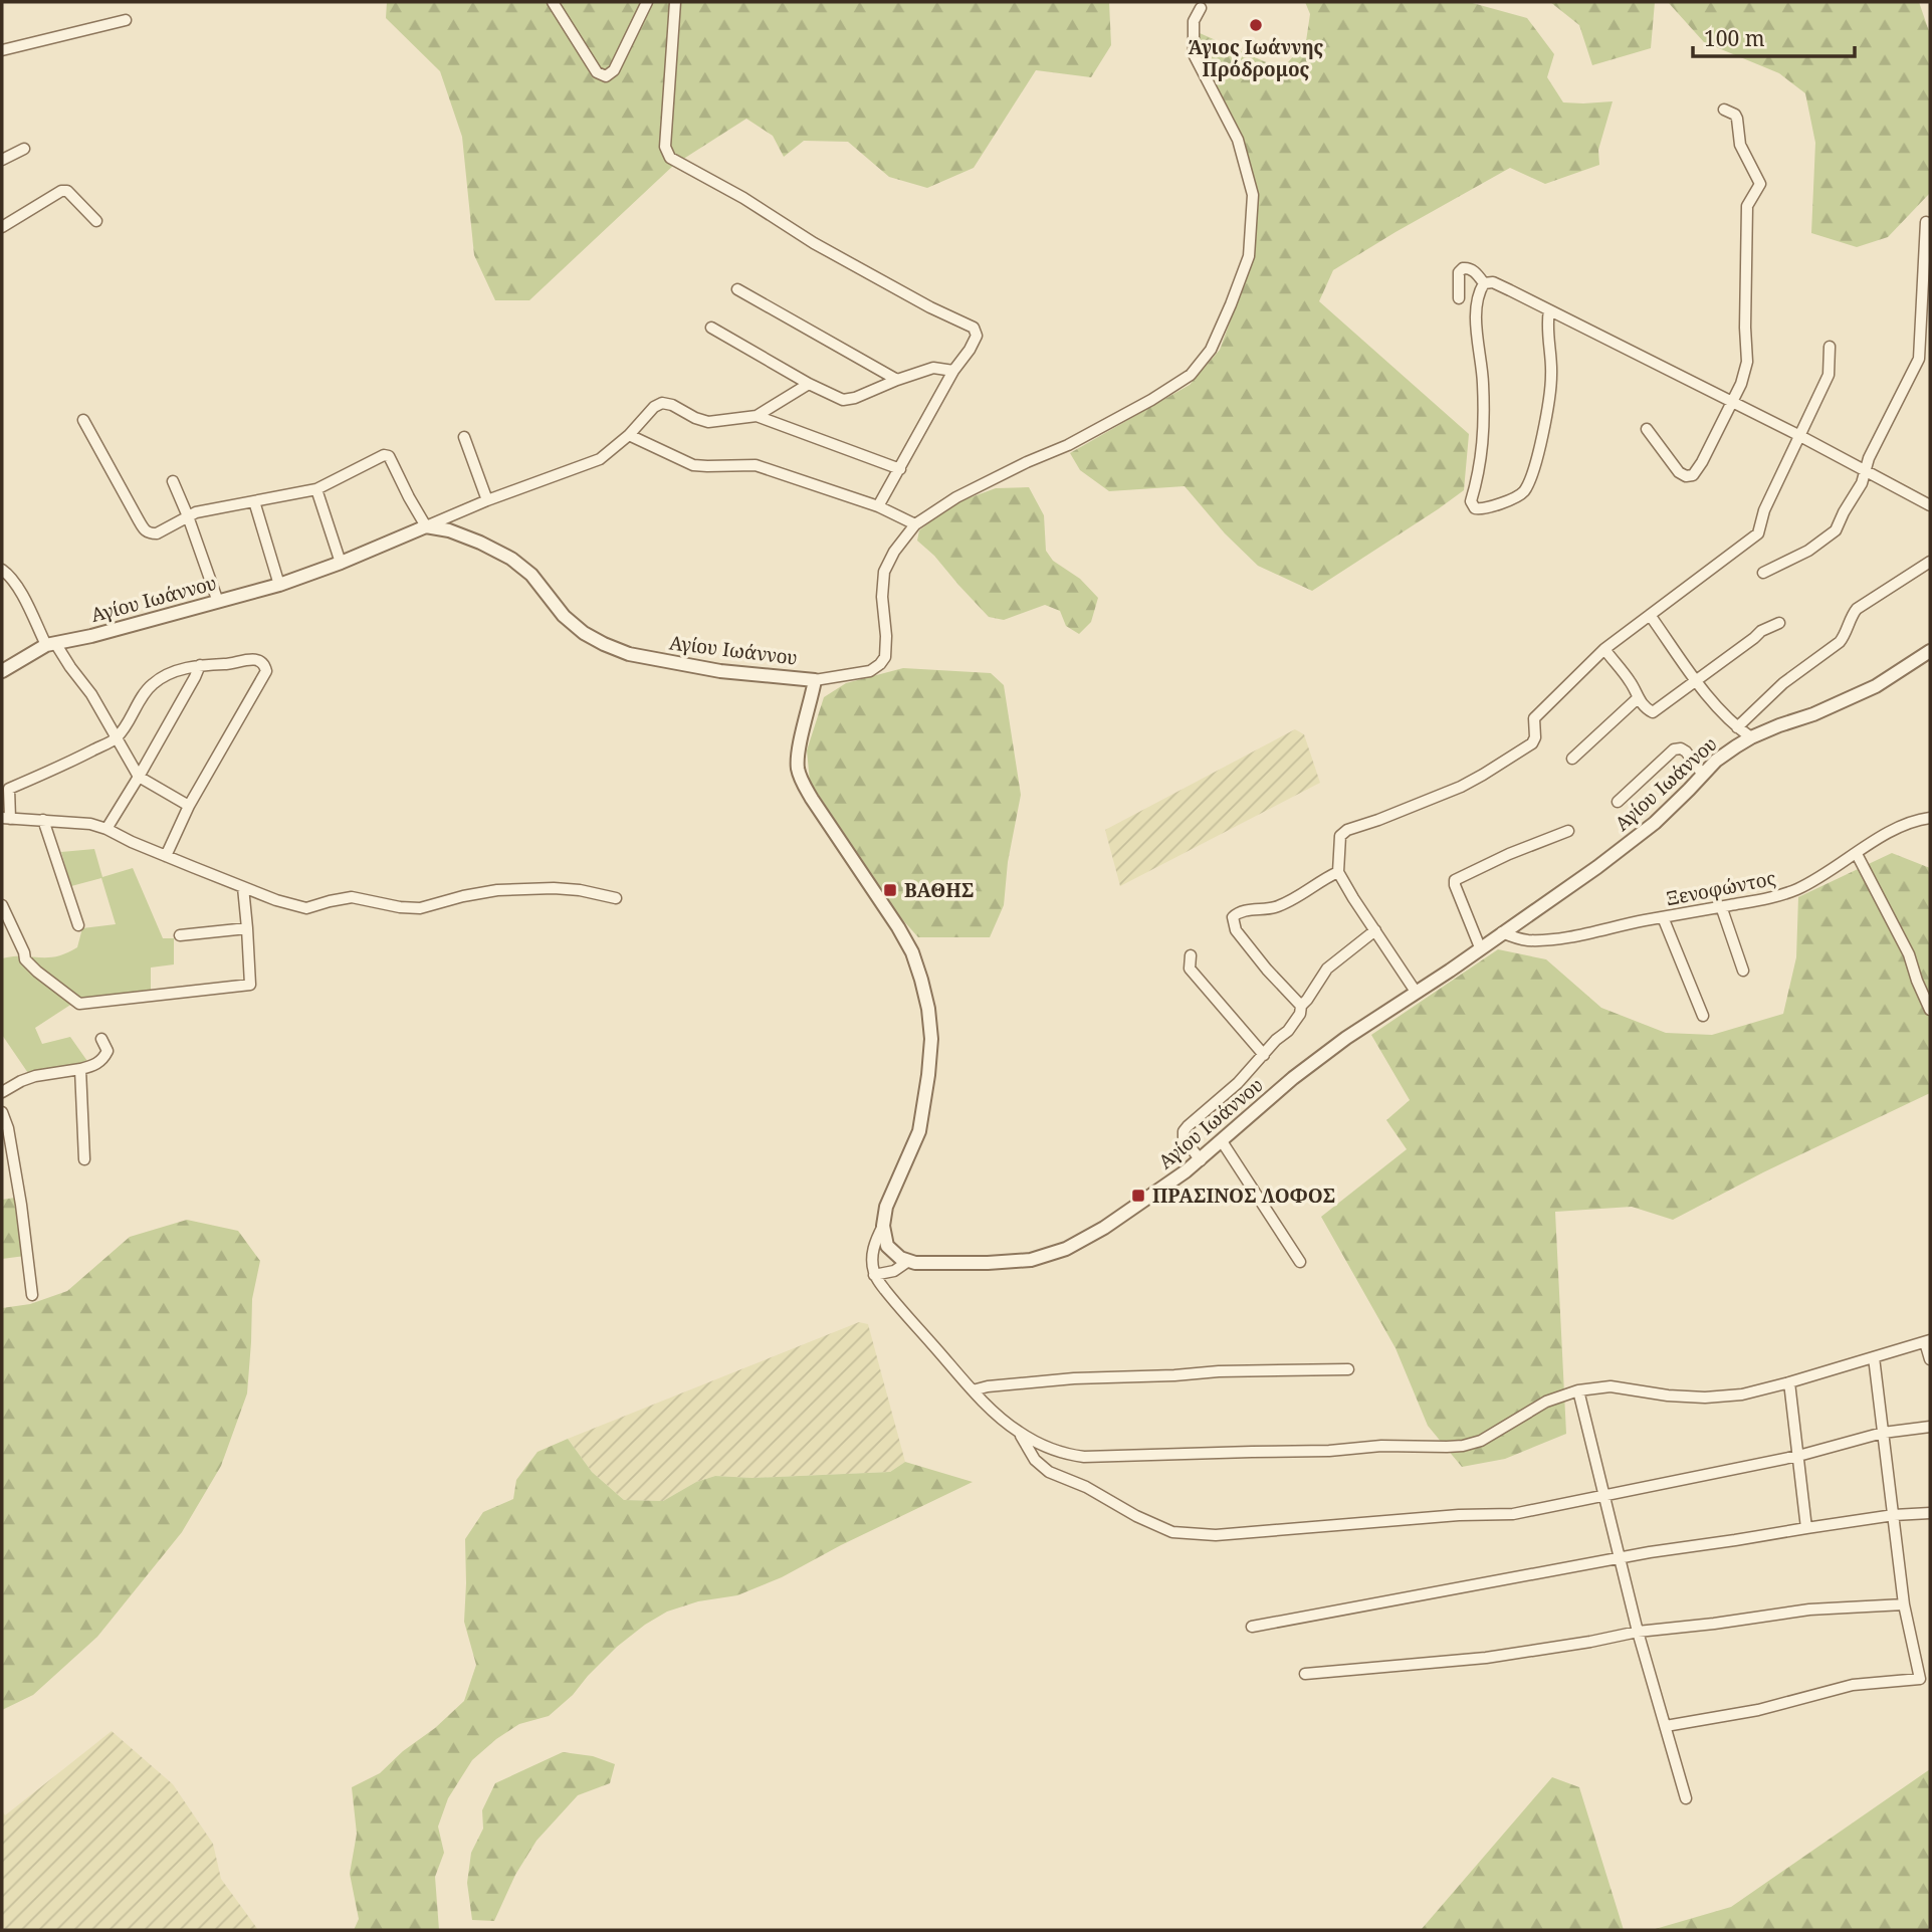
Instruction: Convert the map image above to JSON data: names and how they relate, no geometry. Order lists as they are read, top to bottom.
{
  "streets": {
    "street": ["Αγίου Ιωάννου", "Ξενοφώντος"]
  },
  "crossings": [
    ["Αγίου Ιωάννου", "Ξενοφώντος"]
  ],
  "places": {
    "other": ["Άγιος Ιωάννης Πρόδρομος"],
    "transit": ["ΒΑΘΗΣ", "ΠΡΑΣΙΝΟΣ ΛΟΦΟΣ"]
  },
  "scale_bar": "100 m"
}
